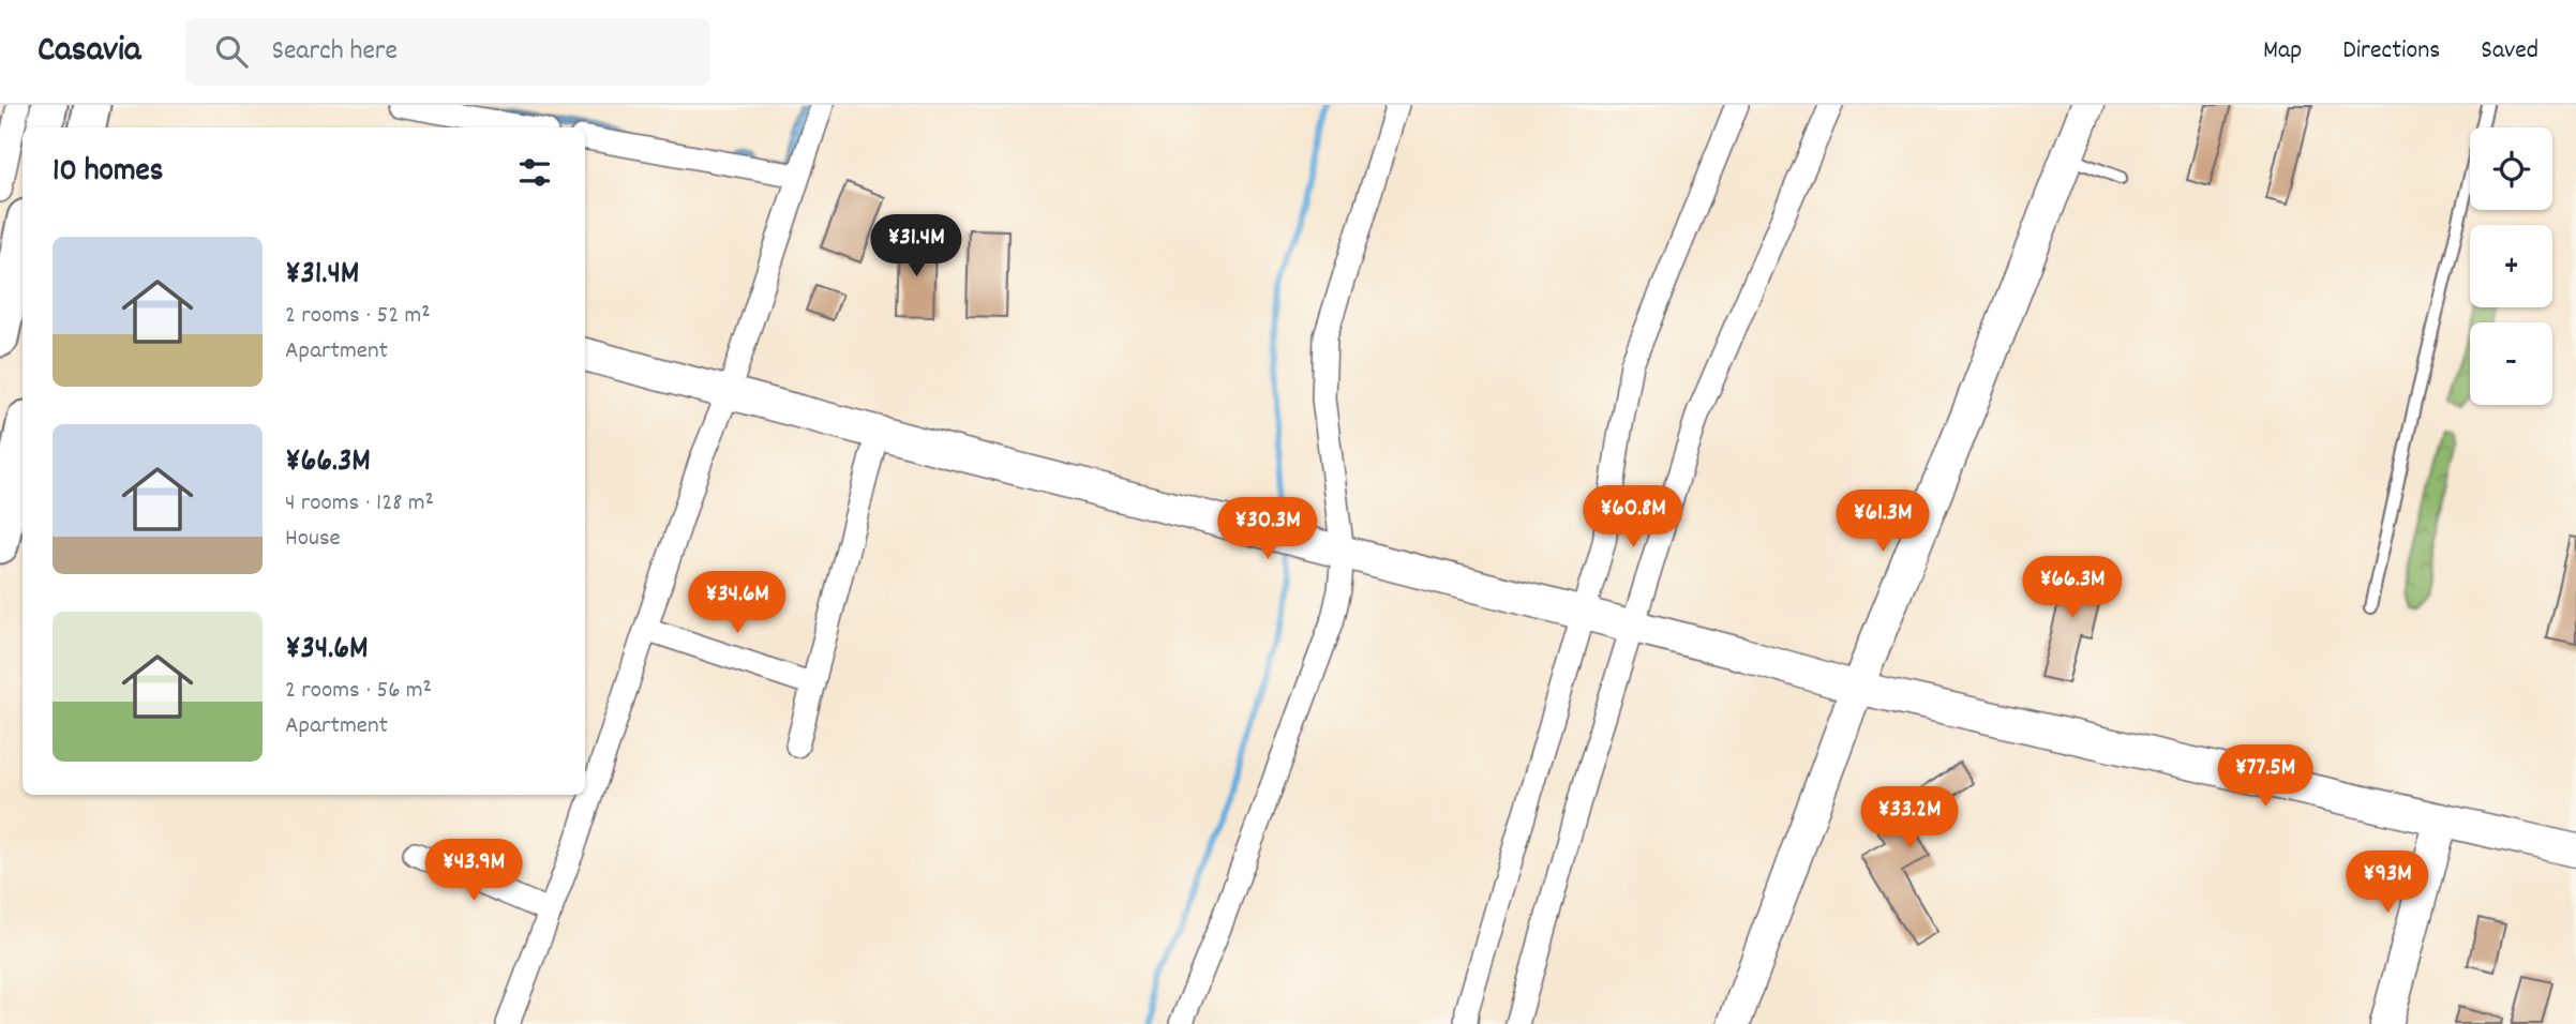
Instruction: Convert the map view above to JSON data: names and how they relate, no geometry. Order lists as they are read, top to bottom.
{
  "page": {
    "header": "Casavia",
    "search": "Search here",
    "nav": ["Map", "Directions", "Saved"],
    "map_buttons": ["+", "−"],
    "heading": "10 homes",
    "price": [
      "¥31.4M",
      "¥60.8M",
      "¥61.3M",
      "¥30.3M",
      "¥66.3M",
      "¥34.6M",
      "¥77.5M",
      "¥33.2M",
      "¥43.9M",
      "¥93M"
    ],
    "list": [
      {
        "name": "¥31.4M",
        "note": "2 rooms · 52 m² · Apartment"
      },
      {
        "name": "¥66.3M",
        "note": "4 rooms · 128 m² · House"
      },
      {
        "name": "¥34.6M",
        "note": "2 rooms · 56 m² · Apartment"
      }
    ]
  }
}
